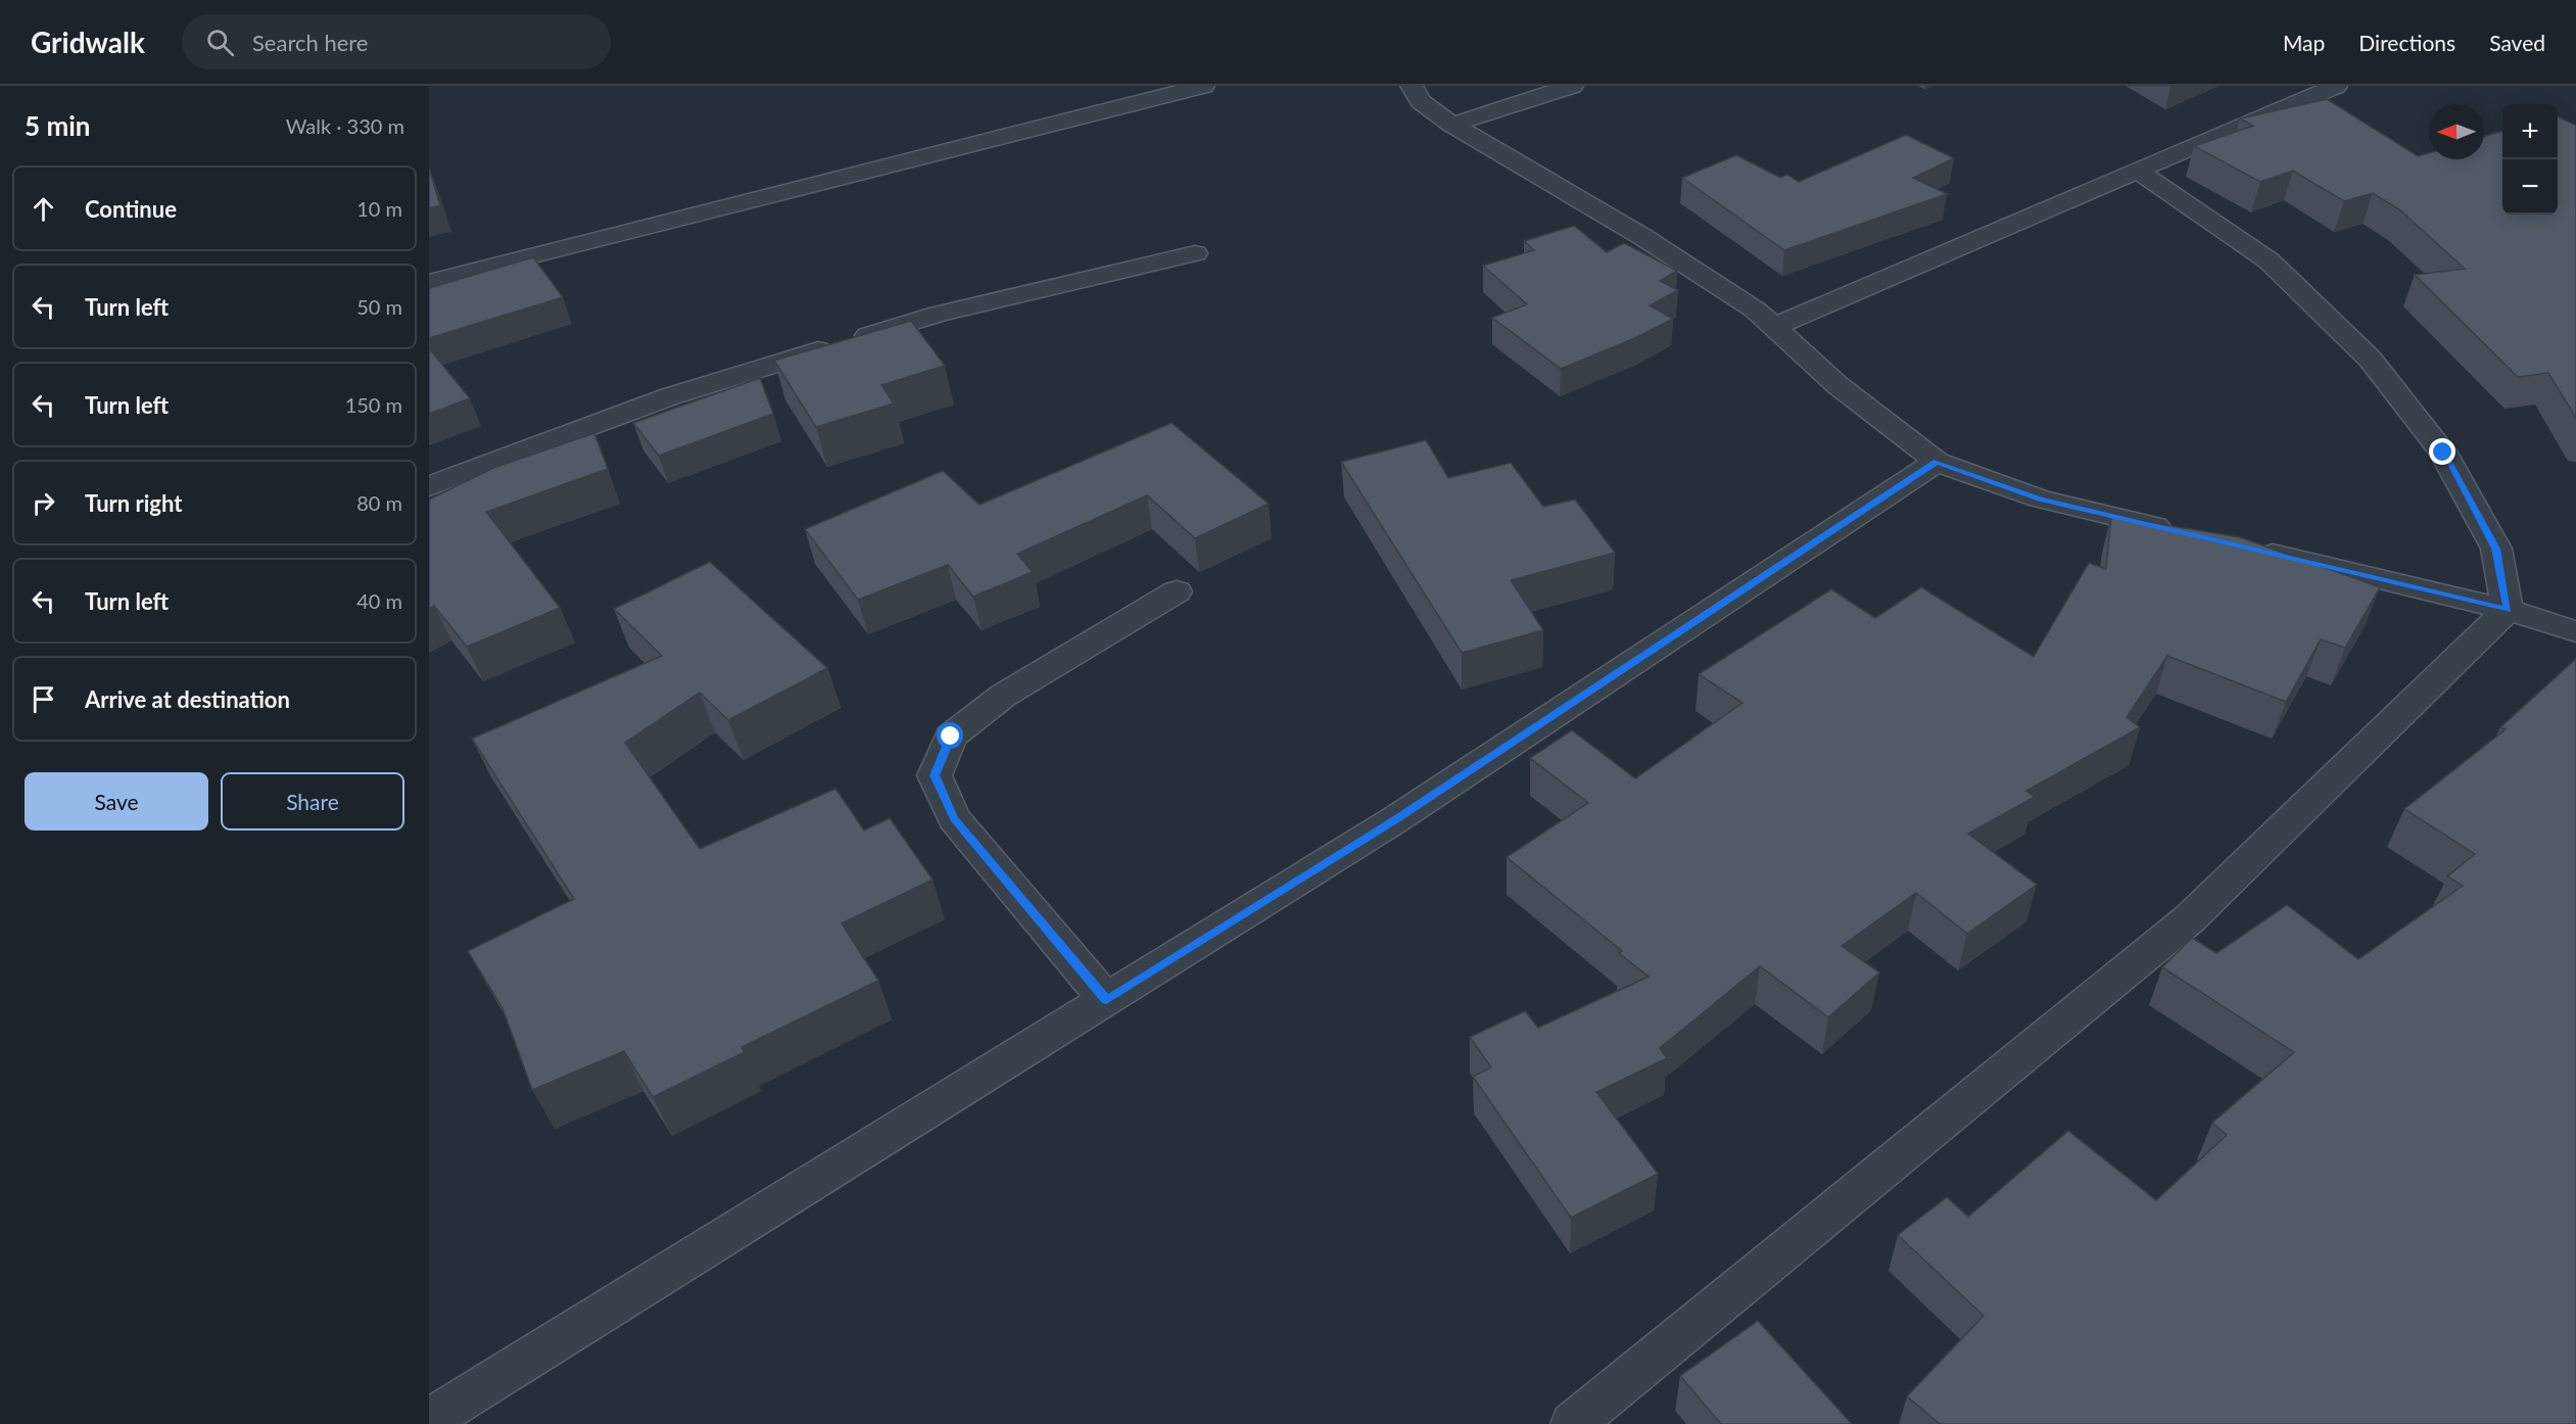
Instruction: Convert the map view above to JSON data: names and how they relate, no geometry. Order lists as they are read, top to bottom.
{
  "north": "left",
  "page": {
    "header": "Gridwalk",
    "search": "Search here",
    "nav": ["Map", "Directions", "Saved"],
    "heading": ["5 min", "Walk · 330 m"],
    "map_buttons": ["+", "−"],
    "list": [
      ["Continue", "10 m"],
      ["Turn left", "50 m"],
      ["Turn left", "150 m"],
      ["Turn right", "80 m"],
      ["Turn left", "40 m"],
      "Arrive at destination"
    ],
    "buttons": ["Save", "Share"]
  }
}
